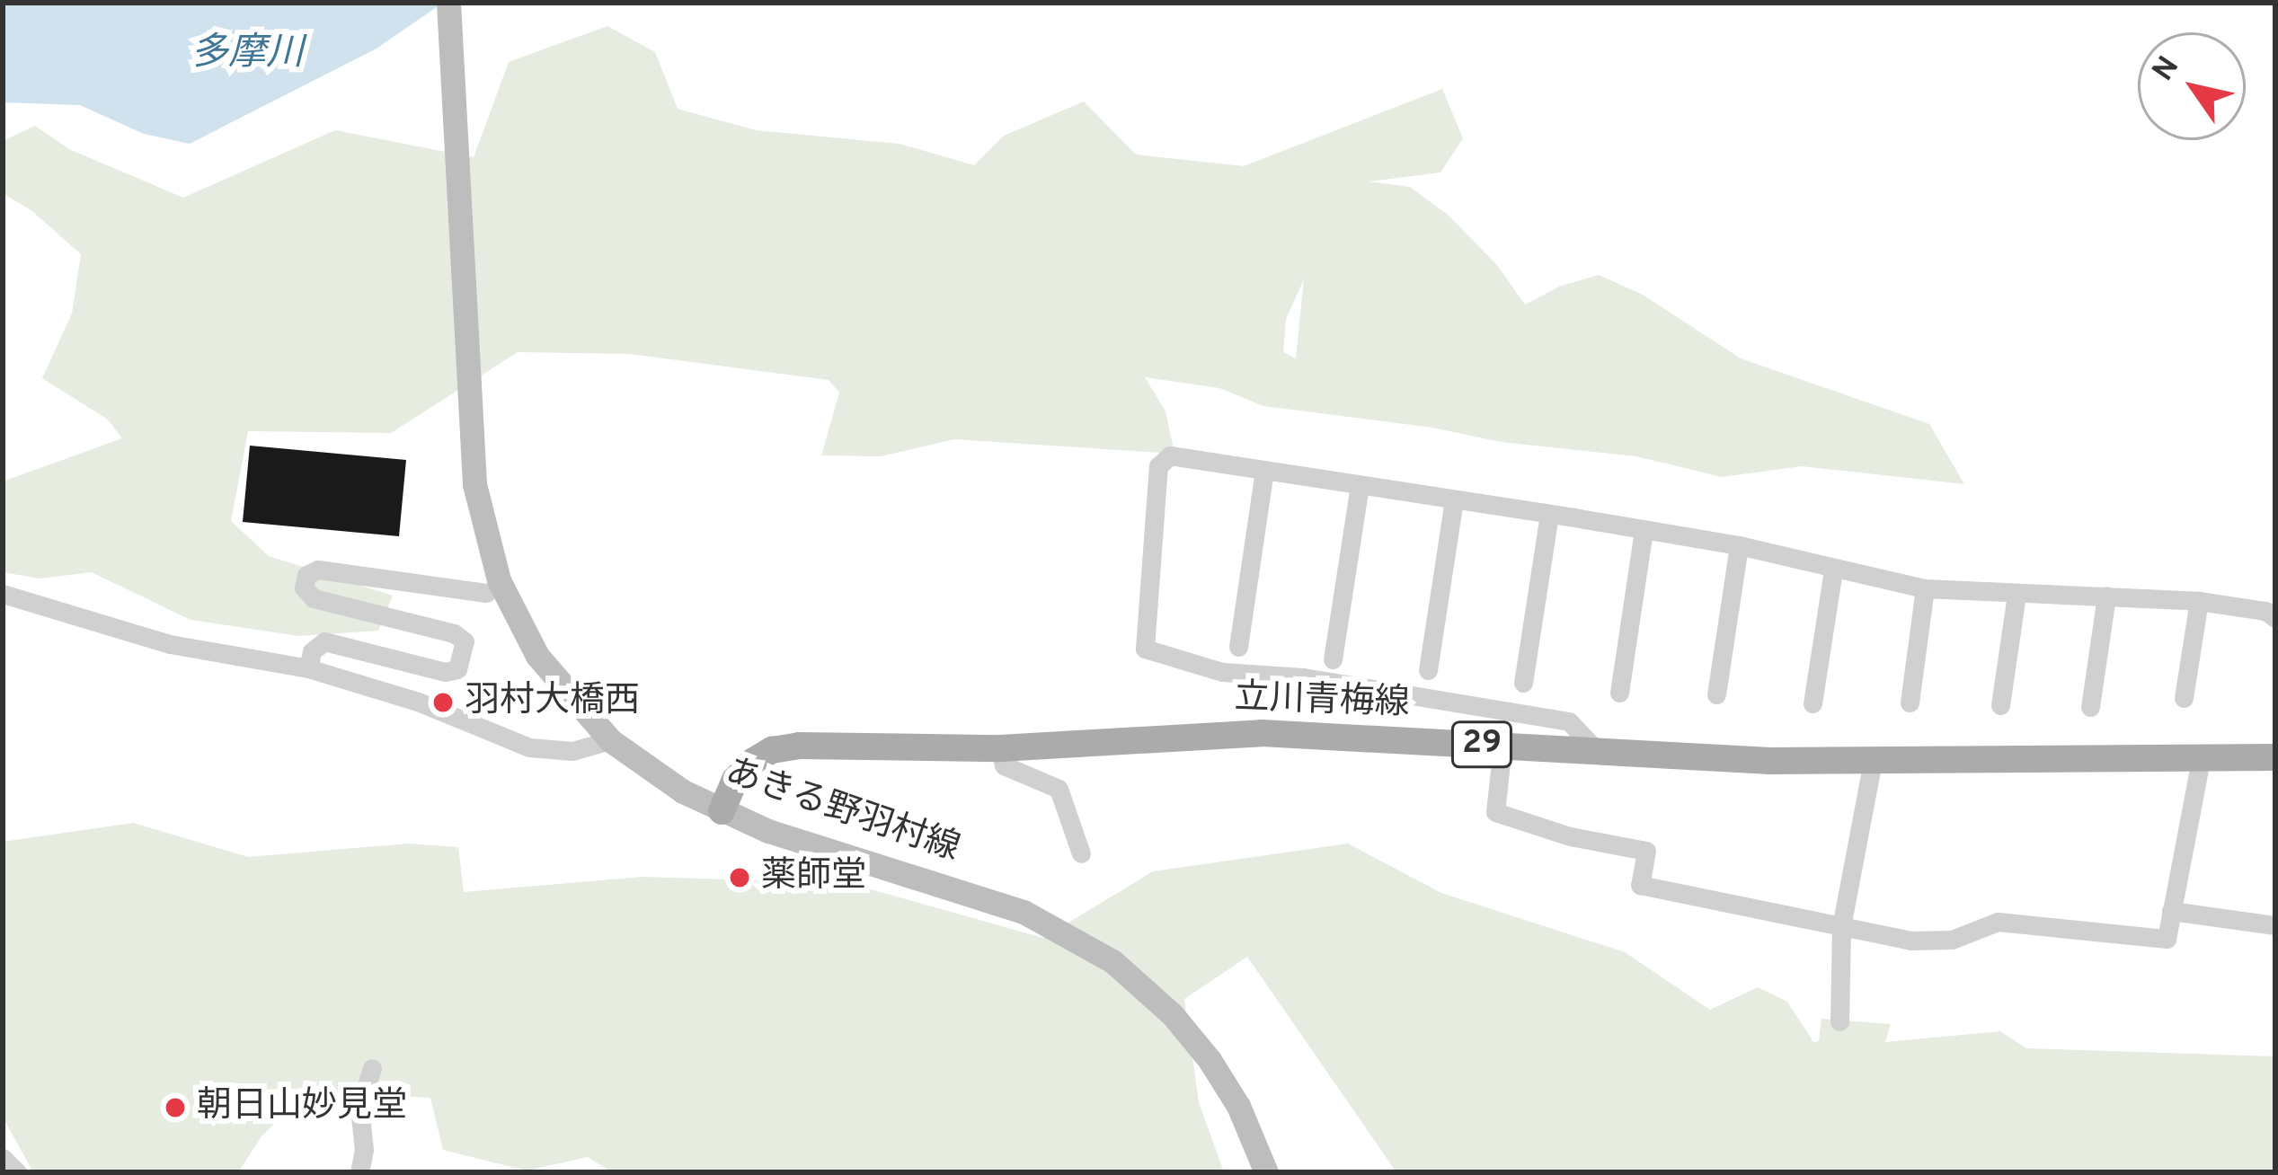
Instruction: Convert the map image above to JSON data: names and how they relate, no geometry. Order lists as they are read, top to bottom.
{
  "streets": {
    "main road": ["立川青梅線", "29", "あきる野羽村線"]
  },
  "crossings": [
    ["立川青梅線", "あきる野羽村線"]
  ],
  "water": ["多摩川"],
  "places": ["羽村大橋西", "薬師堂", "朝日山妙見堂"],
  "north": "top left"
}
